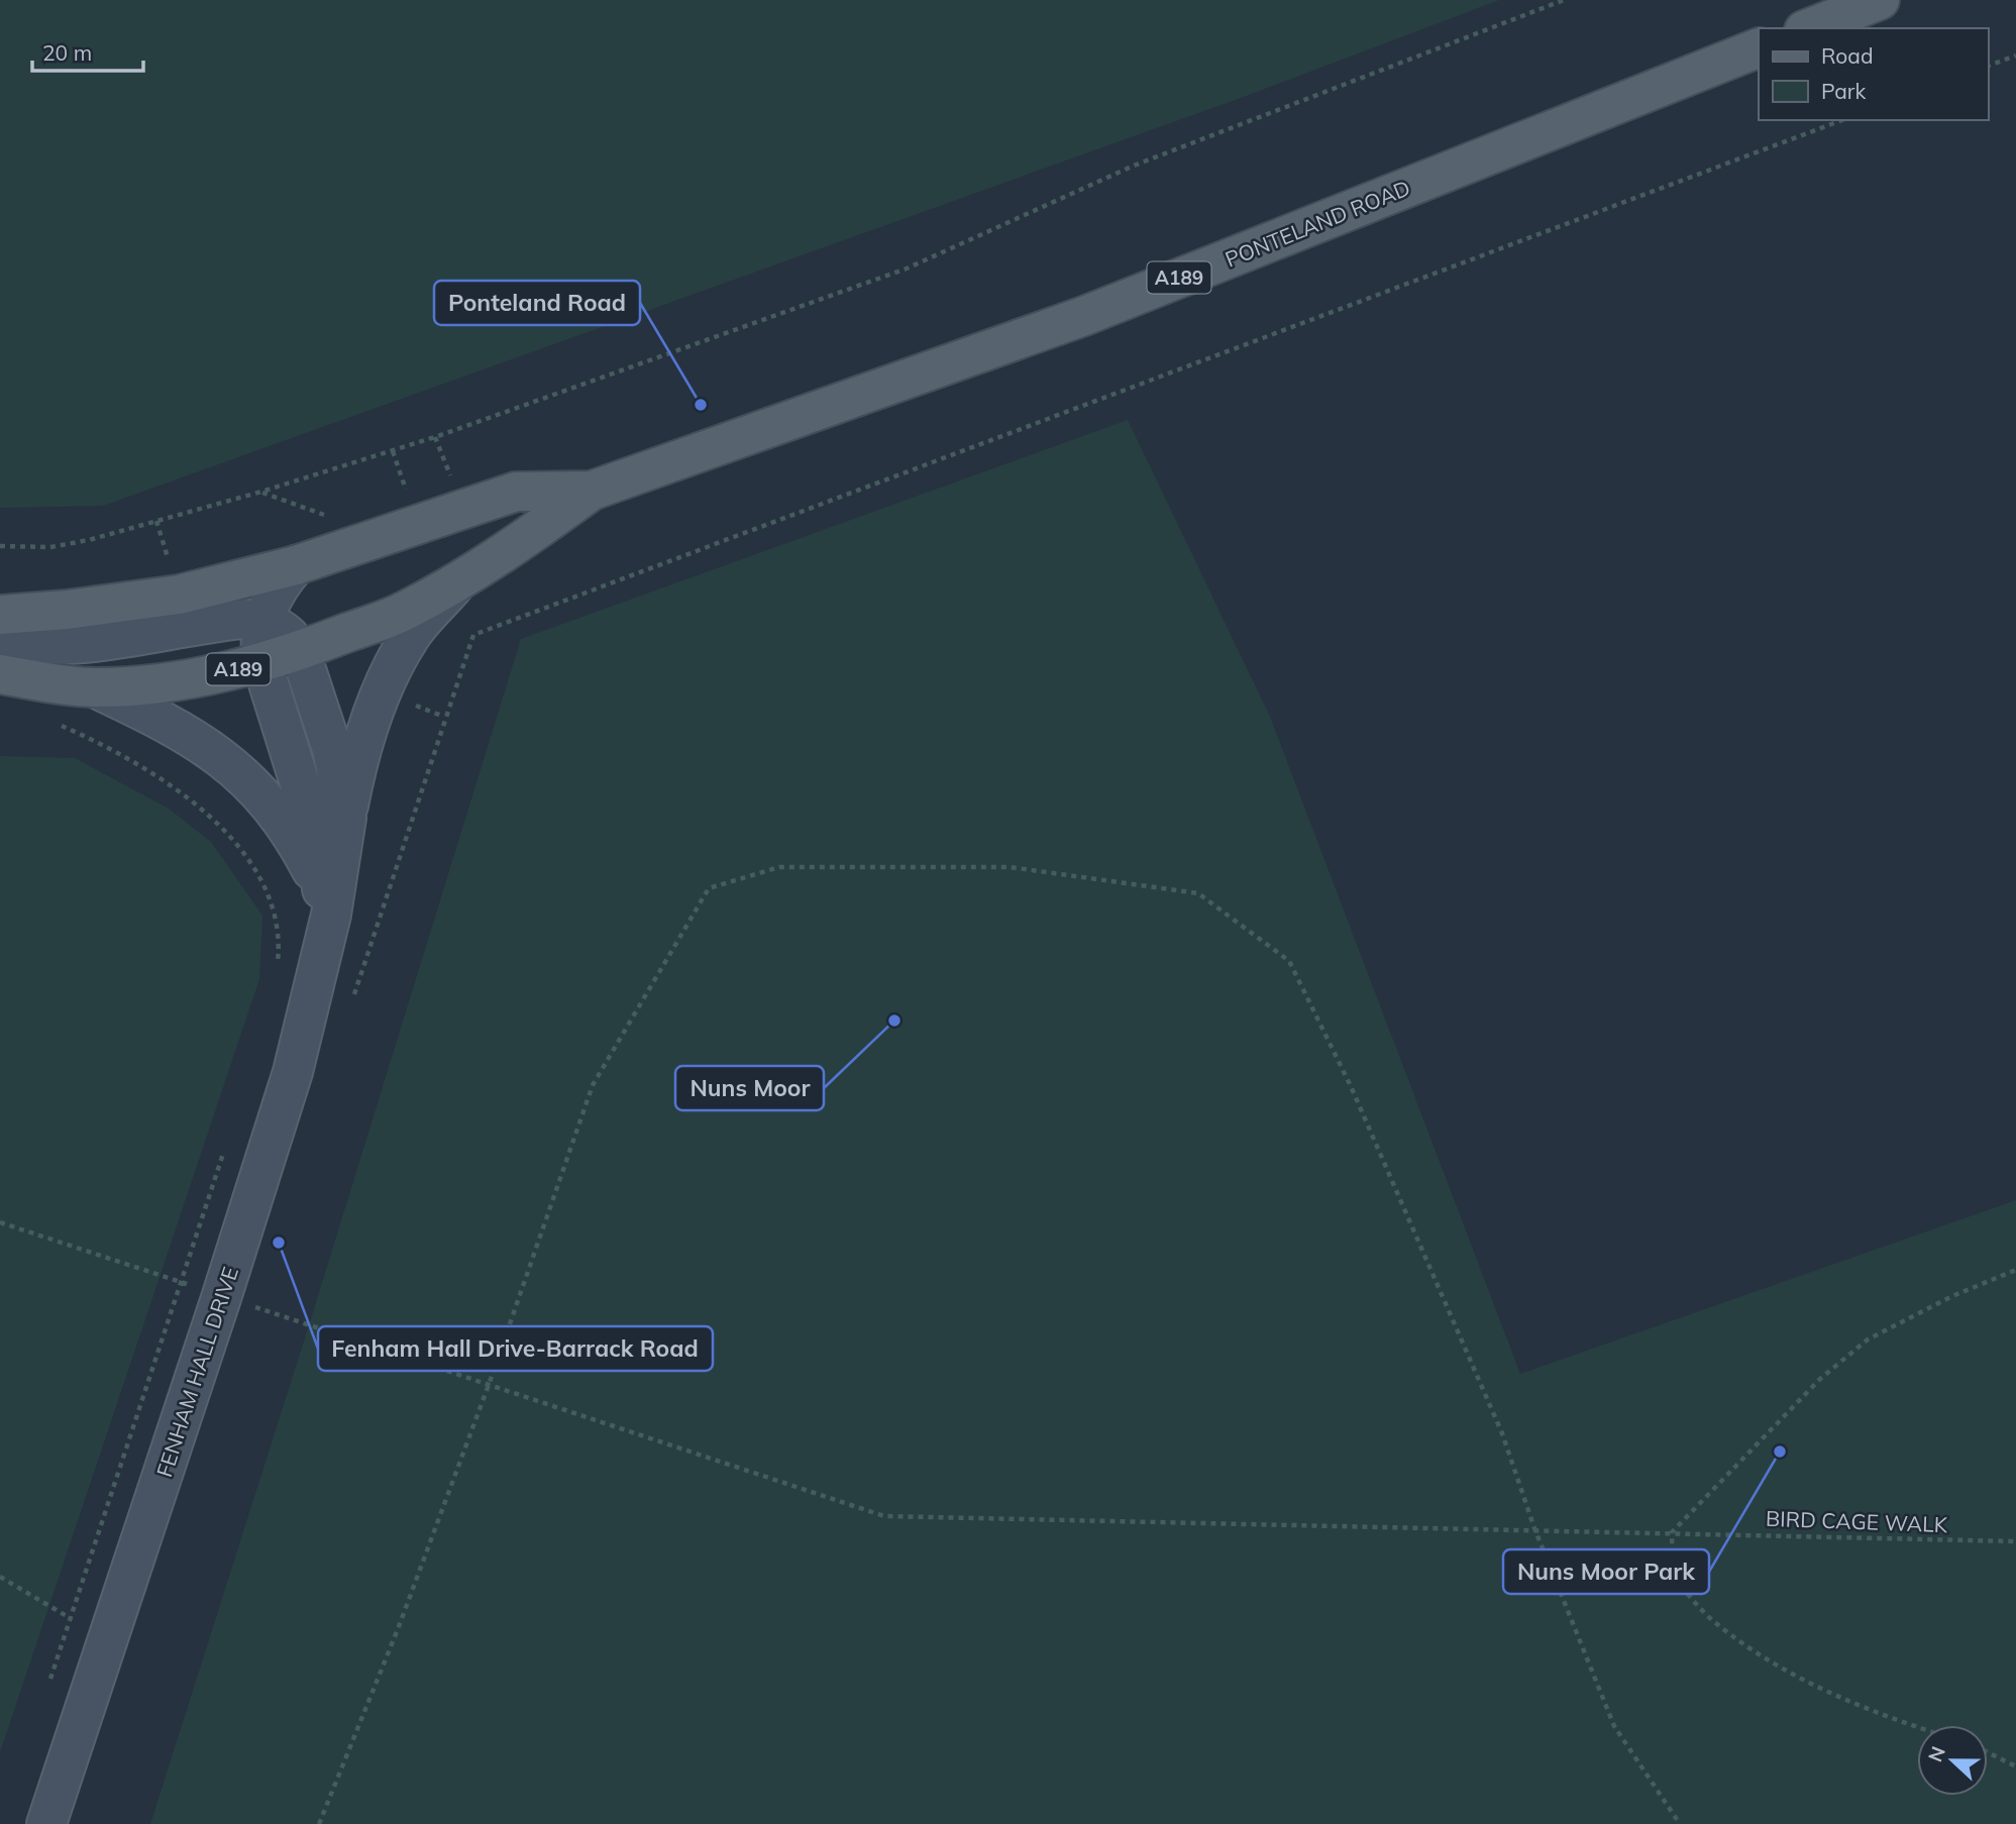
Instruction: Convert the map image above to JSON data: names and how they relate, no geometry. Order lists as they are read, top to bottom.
{
  "streets": {
    "main road": ["PONTELAND ROAD", "A189"],
    "street": ["FENHAM HALL DRIVE"],
    "path": ["BIRD CAGE WALK"]
  },
  "crossings": [
    ["PONTELAND ROAD", "FENHAM HALL DRIVE"],
    ["FENHAM HALL DRIVE", "BIRD CAGE WALK"]
  ],
  "places": [
    "Ponteland Road",
    "Nuns Moor",
    "Fenham Hall Drive-Barrack Road",
    "Nuns Moor Park"
  ],
  "legend": ["Road", "Park"],
  "scale_bar": "20 m",
  "north": "left"
}
